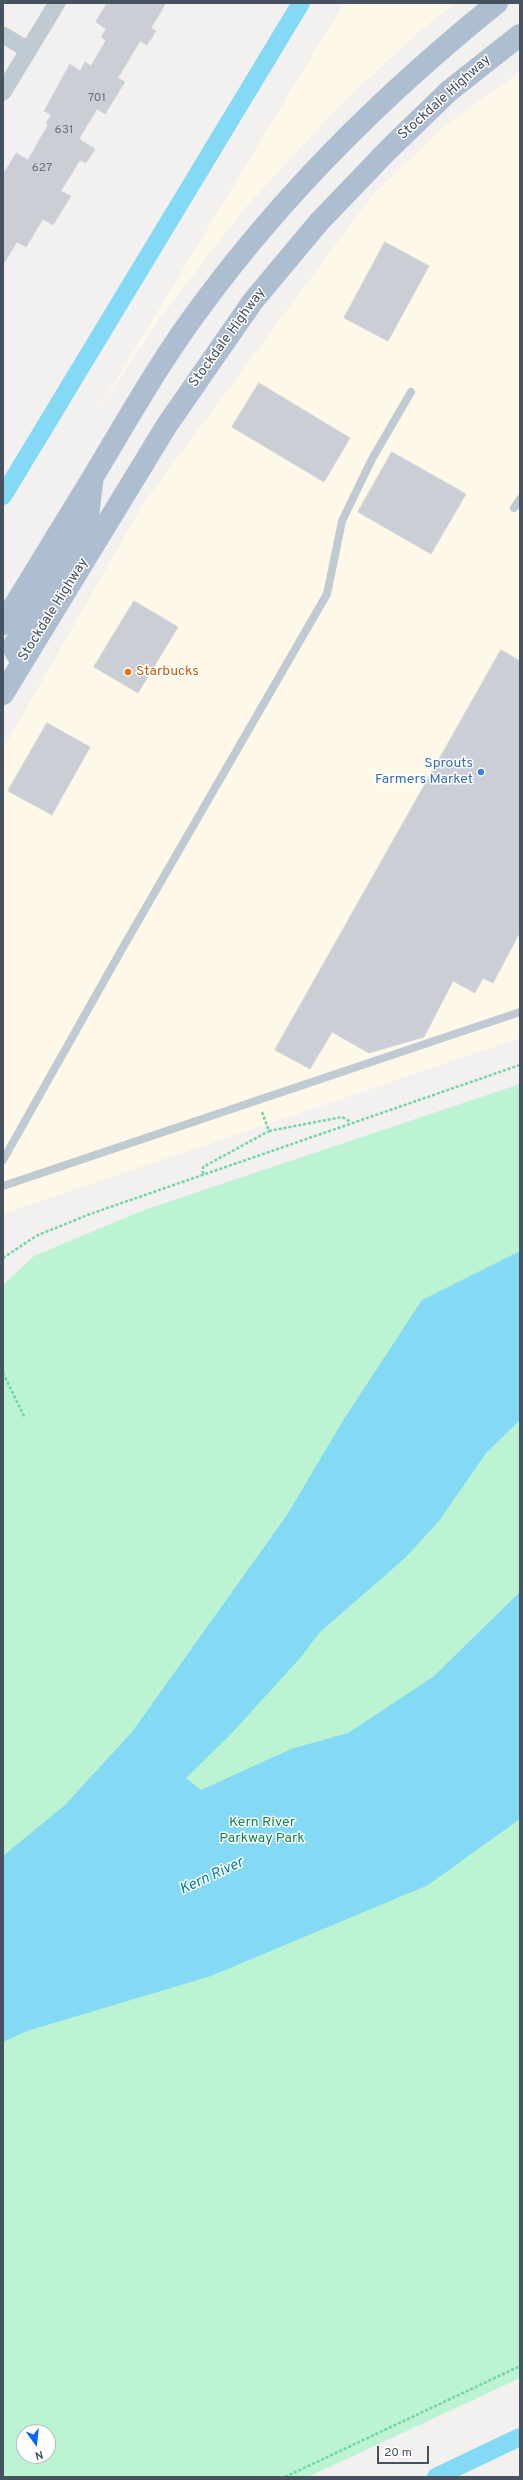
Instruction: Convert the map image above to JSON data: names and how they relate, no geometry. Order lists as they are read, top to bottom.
{
  "streets": {
    "main road": ["Stockdale Highway"]
  },
  "water": ["Kern River"],
  "parks": ["Kern River Parkway Park"],
  "places": ["Starbucks", "Sprouts Farmers Market"],
  "house_numbers": ["701", "631", "627"],
  "scale_bar": "20 m",
  "north": "bottom"
}
